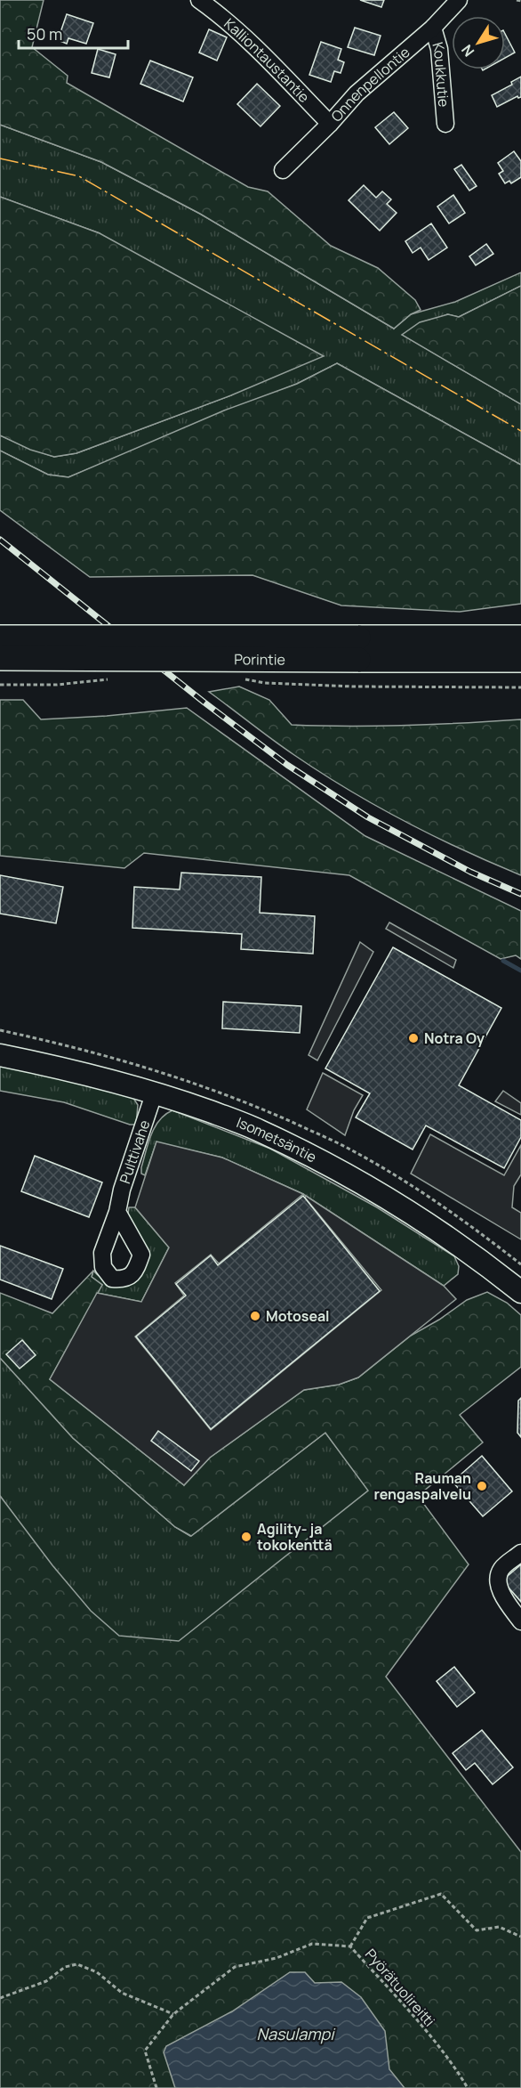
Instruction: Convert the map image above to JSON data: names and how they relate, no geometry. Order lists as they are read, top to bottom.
{
  "streets": {
    "highway": ["Porintie"],
    "main road": ["Isometsäntie"],
    "street": [
      "Kalliontaustantie",
      "Koukkutie",
      "Onnenpellontie",
      "Pulttivahe"
    ],
    "path": ["Pyörätuolireitti"]
  },
  "crossings": [
    ["Kalliontaustantie", "Onnenpellontie"],
    ["Koukkutie", "Onnenpellontie"],
    ["Isometsäntie", "Pulttivahe"]
  ],
  "water": ["Nasulampi"],
  "places": [
    "Notra Oy",
    "Motoseal",
    "Rauman rengaspalvelu",
    "Agility- ja tokokenttä"
  ],
  "scale_bar": "50 m",
  "north": "bottom left"
}
